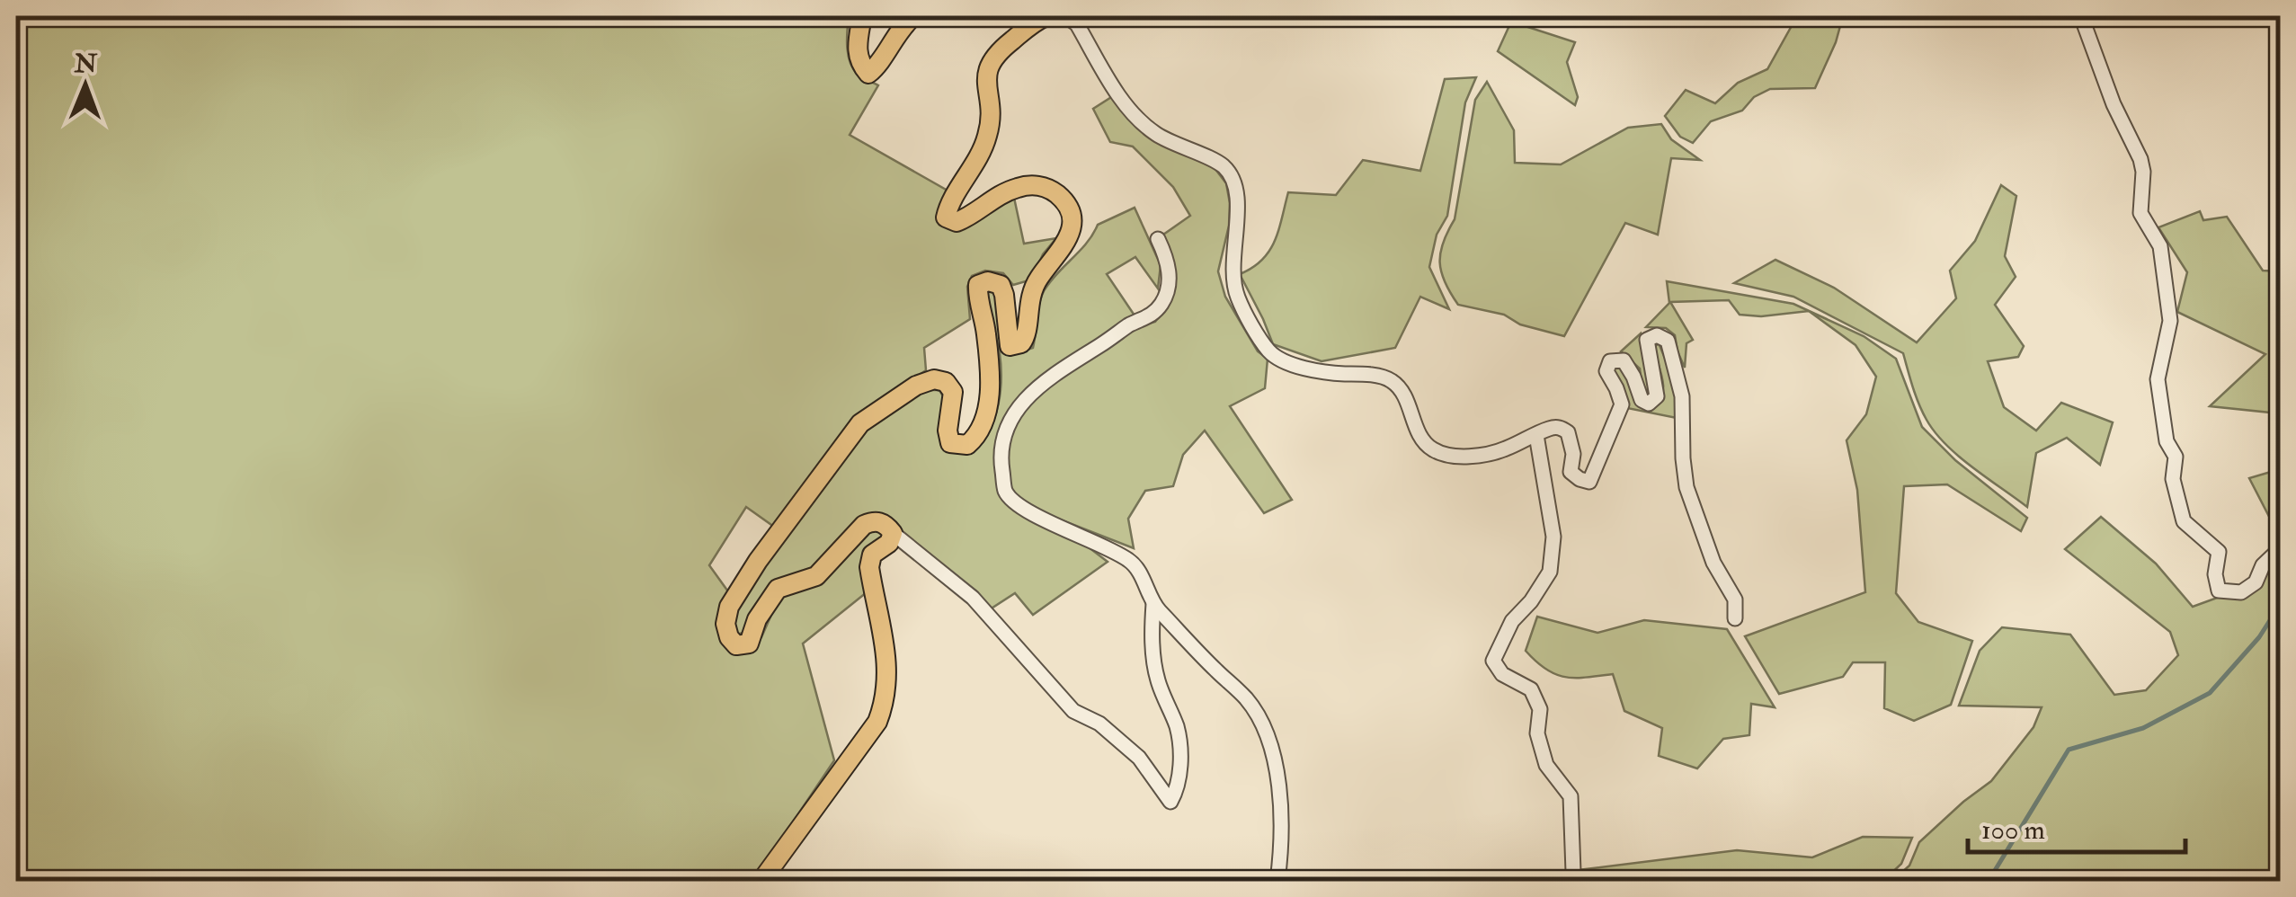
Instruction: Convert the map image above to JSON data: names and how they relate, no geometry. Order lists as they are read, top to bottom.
{
  "scale_bar": "100 m",
  "north": "top"
}
